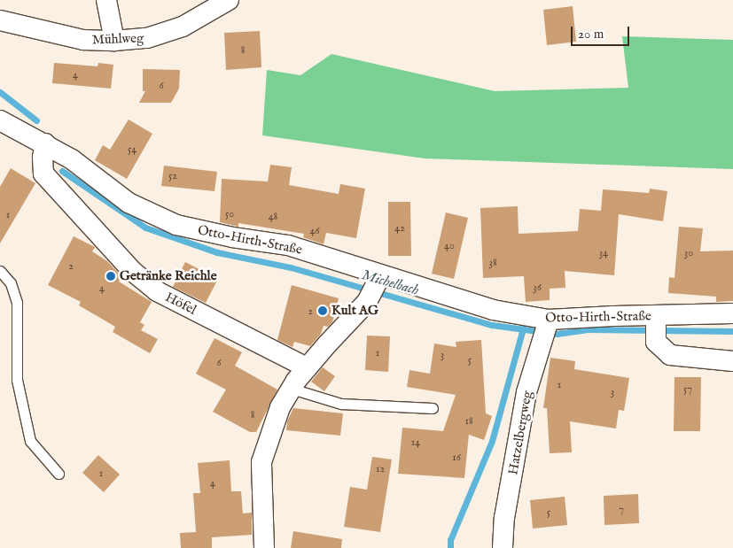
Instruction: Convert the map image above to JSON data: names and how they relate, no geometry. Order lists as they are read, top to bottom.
{
  "streets": {
    "street": [
      "Mühlweg",
      "Otto-Hirth-Straße",
      "Höfel",
      "Hatzelbergweg"
    ]
  },
  "crossings": [
    ["Otto-Hirth-Straße", "Höfel"],
    ["Otto-Hirth-Straße", "Hatzelbergweg"]
  ],
  "water": ["Michelbach"],
  "places": ["Getränke Reichle", "Kult AG"],
  "house_numbers": [
    "8",
    "4",
    "6",
    "54",
    "52",
    "50",
    "1",
    "48",
    "42",
    "46",
    "40",
    "34",
    "30",
    "38",
    "2",
    "36",
    "4",
    "2",
    "1",
    "3",
    "5",
    "6",
    "1",
    "57",
    "3",
    "8",
    "18",
    "14",
    "16",
    "12",
    "1",
    "4",
    "7",
    "5"
  ],
  "scale_bar": "20 m"
}
